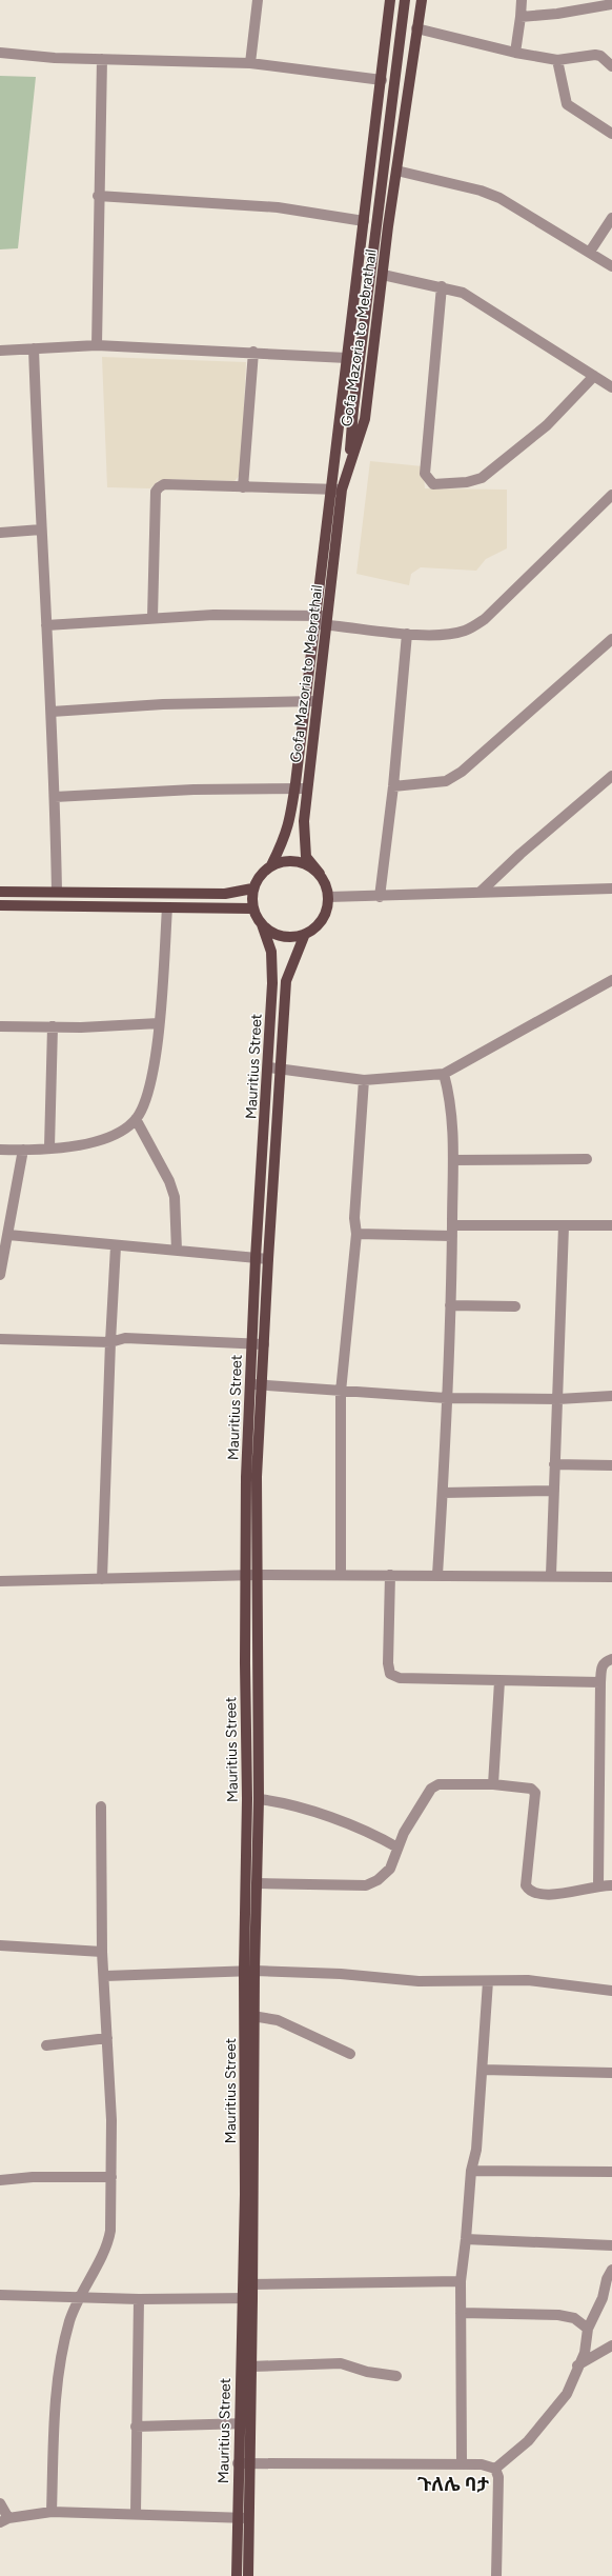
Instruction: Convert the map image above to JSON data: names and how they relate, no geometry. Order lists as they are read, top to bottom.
{
  "streets": {
    "main road": ["Gofa Mazoria to Mebrathail", "Mauritius Street"]
  },
  "crossings": [
    ["Gofa Mazoria to Mebrathail", "Mauritius Street"]
  ],
  "districts": ["ጉለሌ ባታ"]
}
